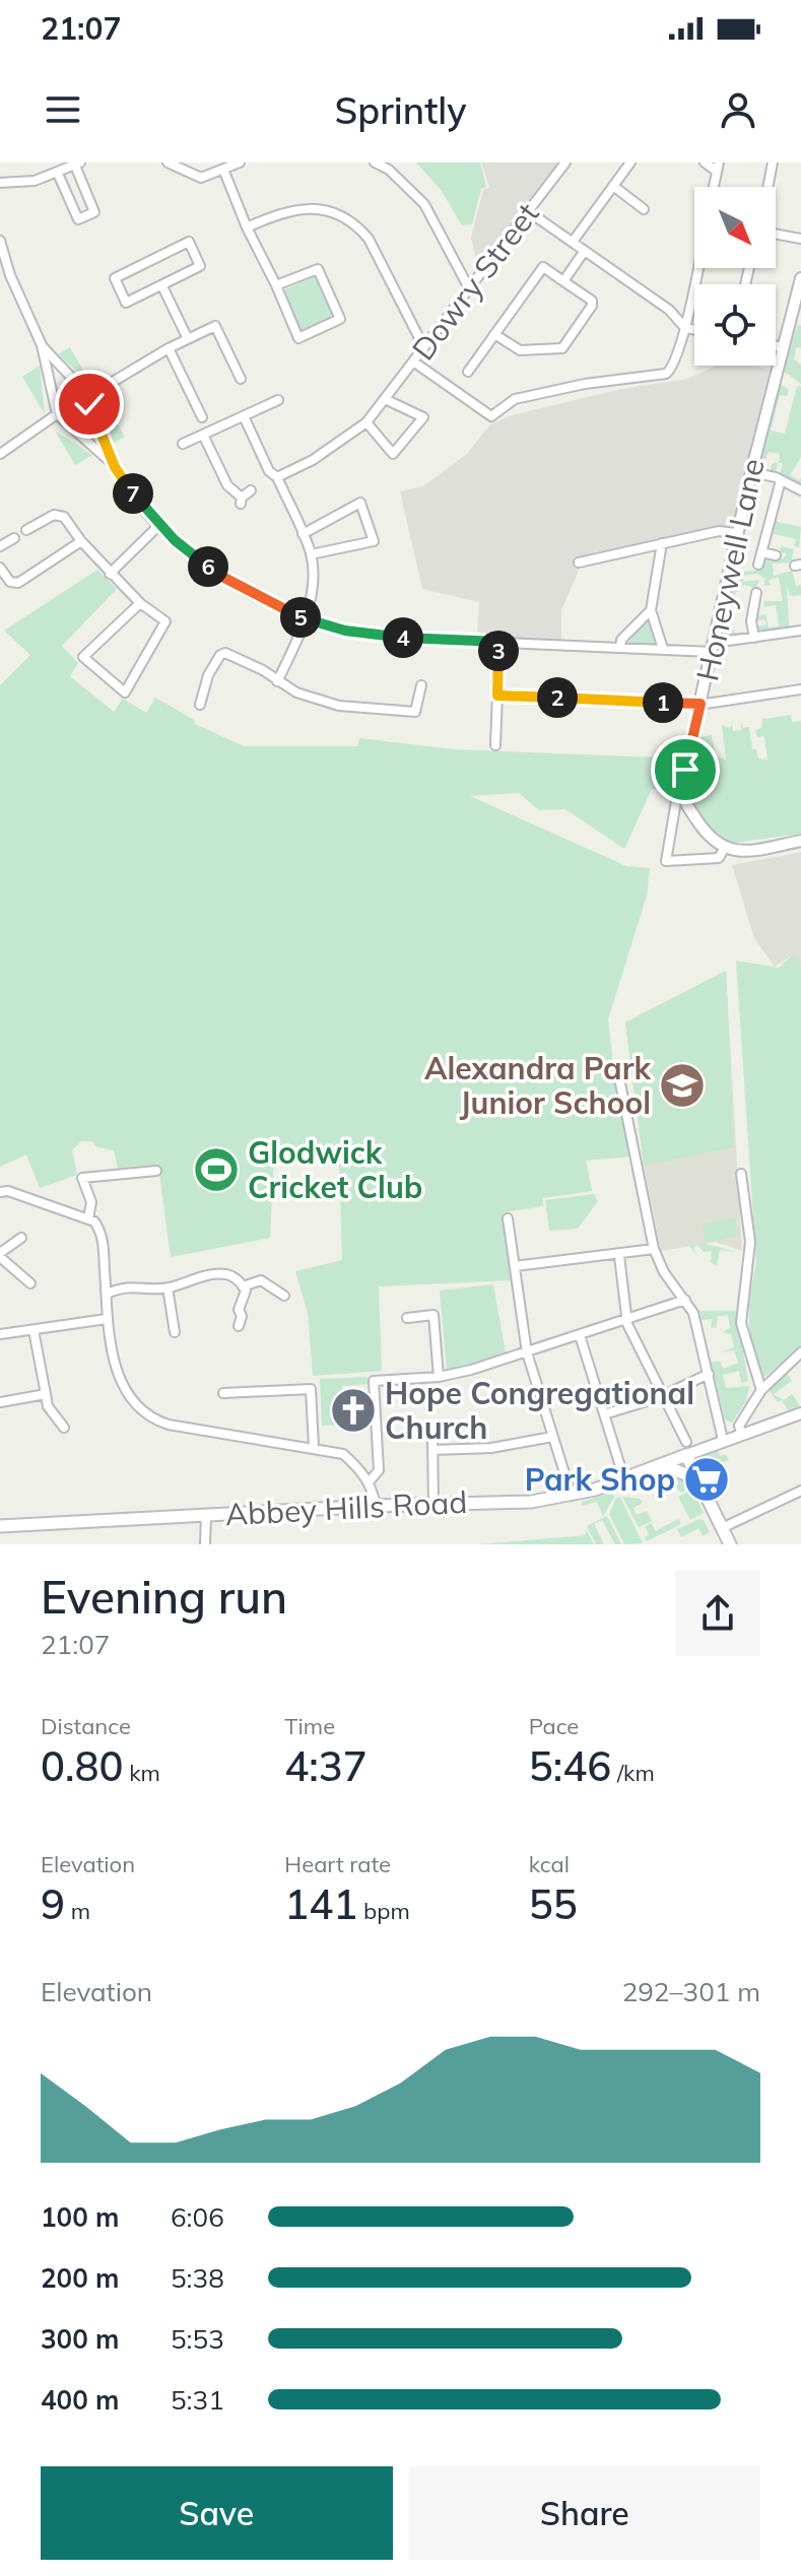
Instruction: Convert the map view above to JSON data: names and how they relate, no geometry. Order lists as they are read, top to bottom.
{
  "streets": {
    "main road": ["Abbey Hills Road"],
    "street": ["Dowry Street", "Honeywell Lane"]
  },
  "places": {
    "school or university": ["Alexandra Park Junior School"],
    "sports": ["Glodwick Cricket Club"],
    "church": ["Hope Congregational Church"],
    "supermarket": ["Park Shop"]
  },
  "north": "bottom right",
  "page": {
    "status": "21:07",
    "header": "Sprintly",
    "pins": [
      "7",
      "6",
      "5",
      "4",
      "3",
      "2",
      "1"
    ],
    "heading": ["Evening run", "21:07"],
    "stats": [
      ["Distance", "0.80 km"],
      ["Time", "4:37"],
      ["Pace", "5:46 /km"],
      ["Elevation", "9 m"],
      ["Heart rate", "141 bpm"],
      ["kcal", "55"]
    ],
    "chart": ["Elevation", "292–301 m"],
    "list": [
      {
        "name": "100 m",
        "note": "6:06"
      },
      {
        "name": "200 m",
        "note": "5:38"
      },
      {
        "name": "300 m",
        "note": "5:53"
      },
      {
        "name": "400 m",
        "note": "5:31"
      }
    ],
    "buttons": ["Save", "Share"]
  }
}
